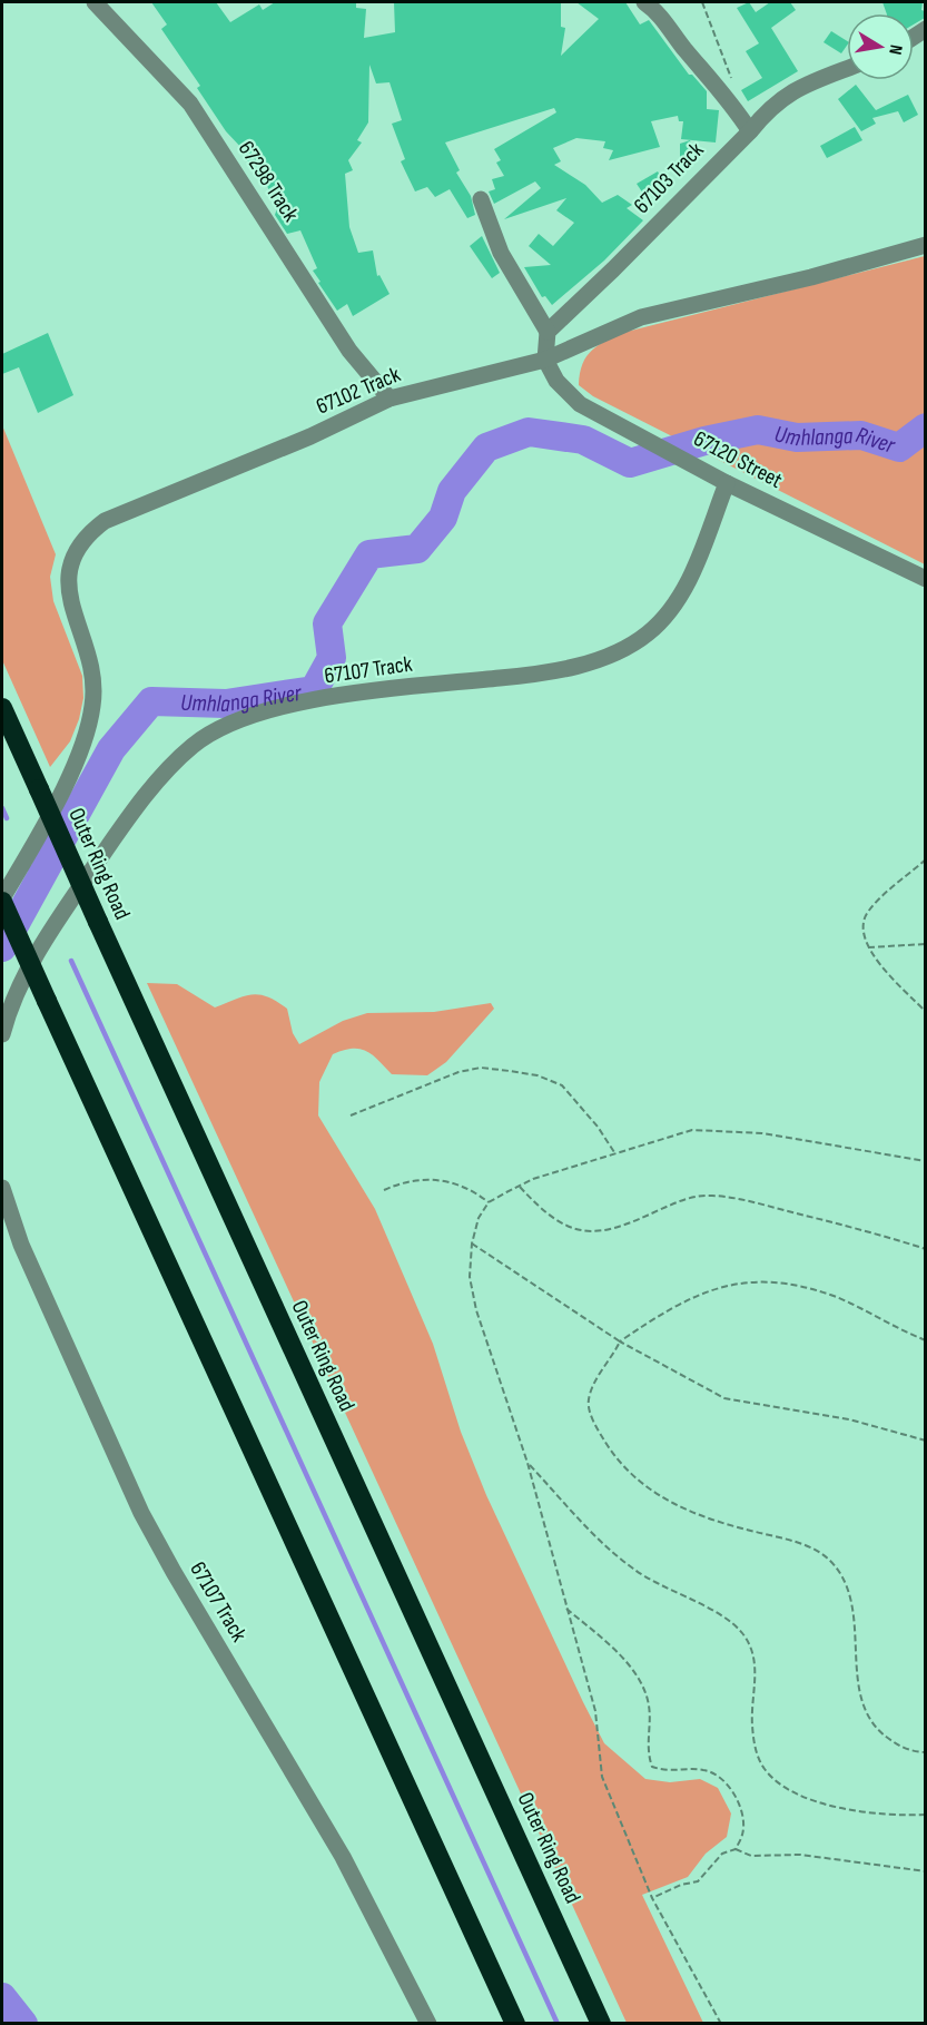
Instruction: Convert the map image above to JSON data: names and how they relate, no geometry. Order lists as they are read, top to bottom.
{
  "streets": {
    "highway": ["Outer Ring Road"],
    "street": [
      "67103 Track",
      "67298 Track",
      "67102 Track",
      "67120 Street",
      "67107 Track"
    ]
  },
  "crossings": [
    ["67298 Track", "67102 Track"],
    ["67102 Track", "67120 Street"],
    ["67102 Track", "Outer Ring Road"],
    ["67120 Street", "67107 Track"]
  ],
  "water": ["Umhlanga River"],
  "north": "right"
}
